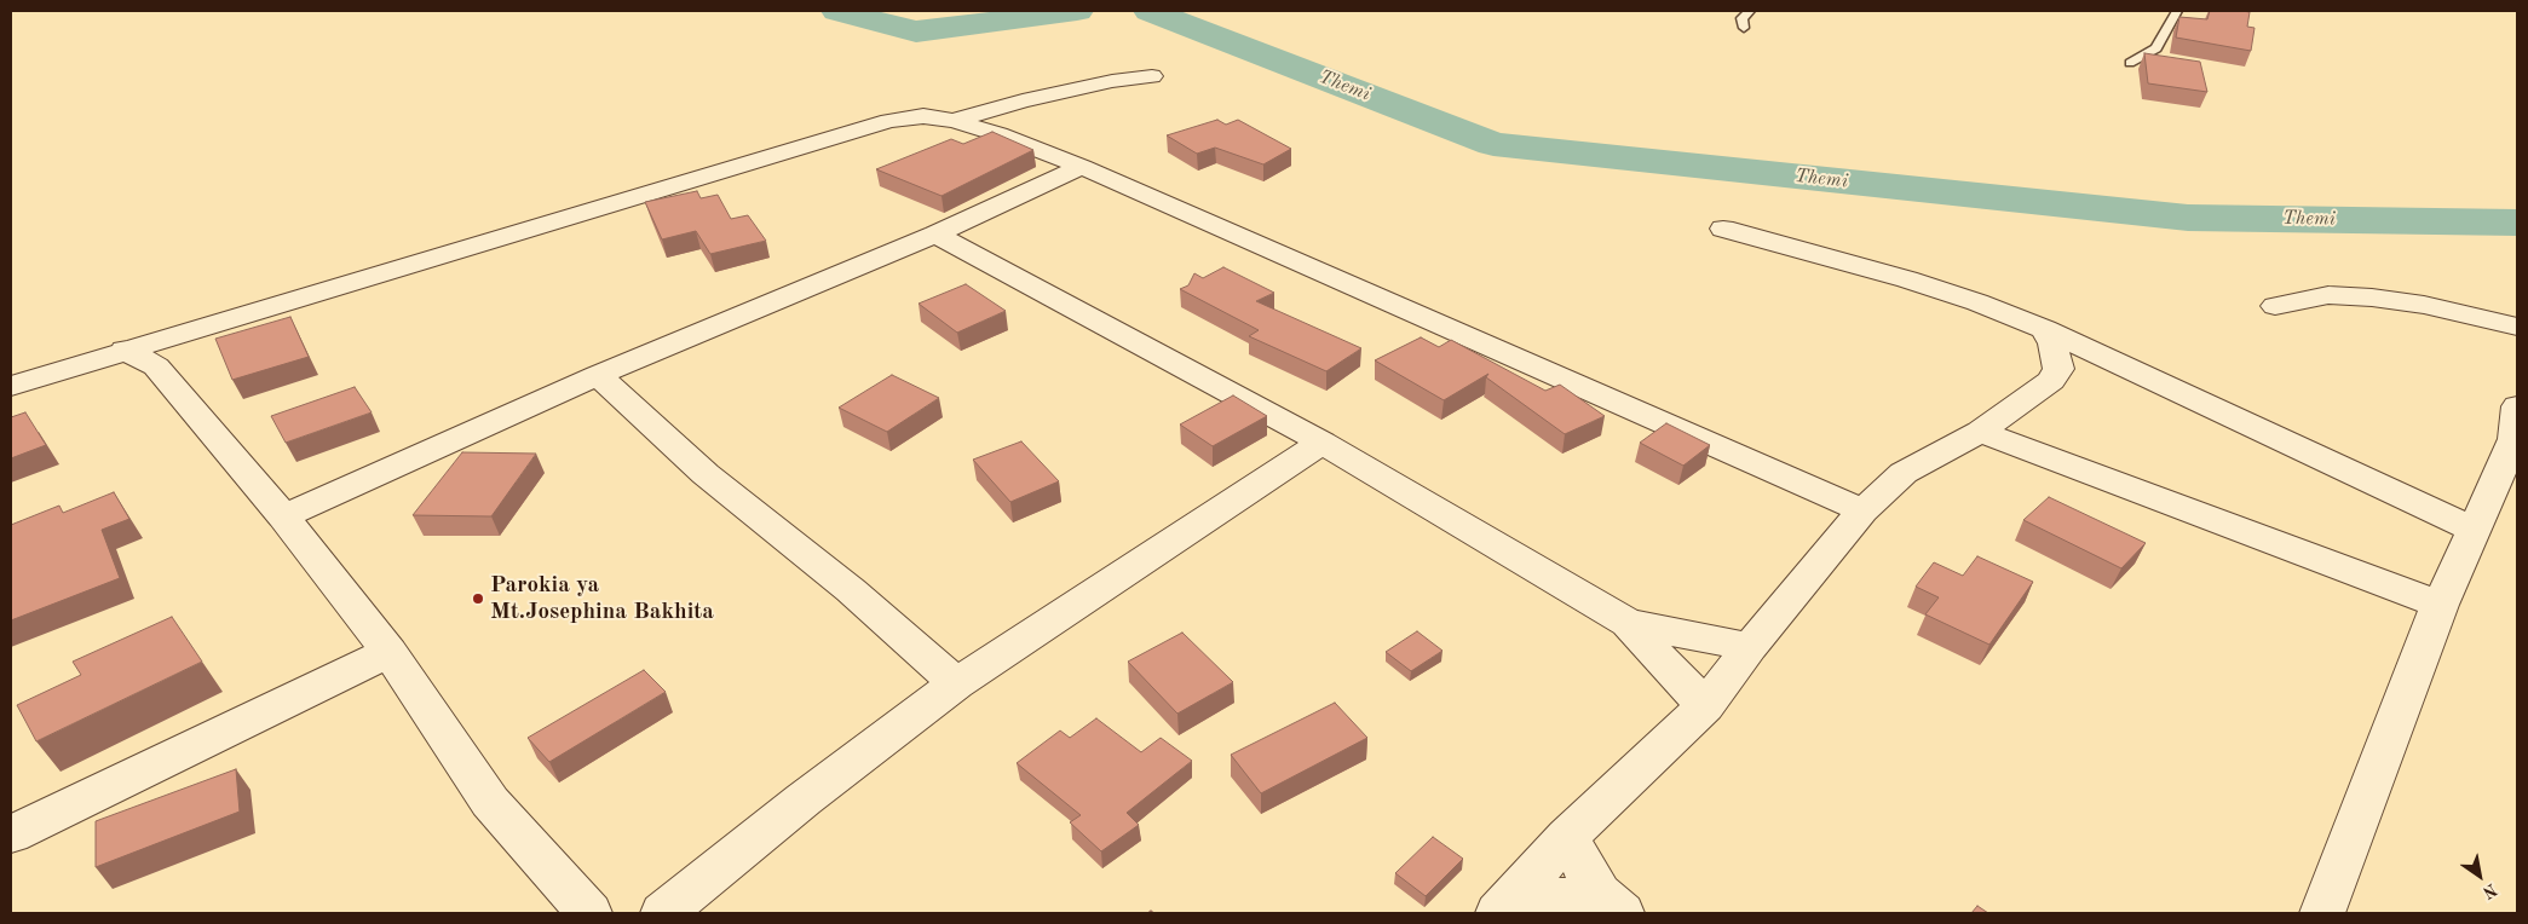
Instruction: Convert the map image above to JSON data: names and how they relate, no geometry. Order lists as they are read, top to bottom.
{
  "water": ["Themi"],
  "places": ["Parokia ya Mt.Josephina Bakhita"],
  "north": "bottom right"
}
